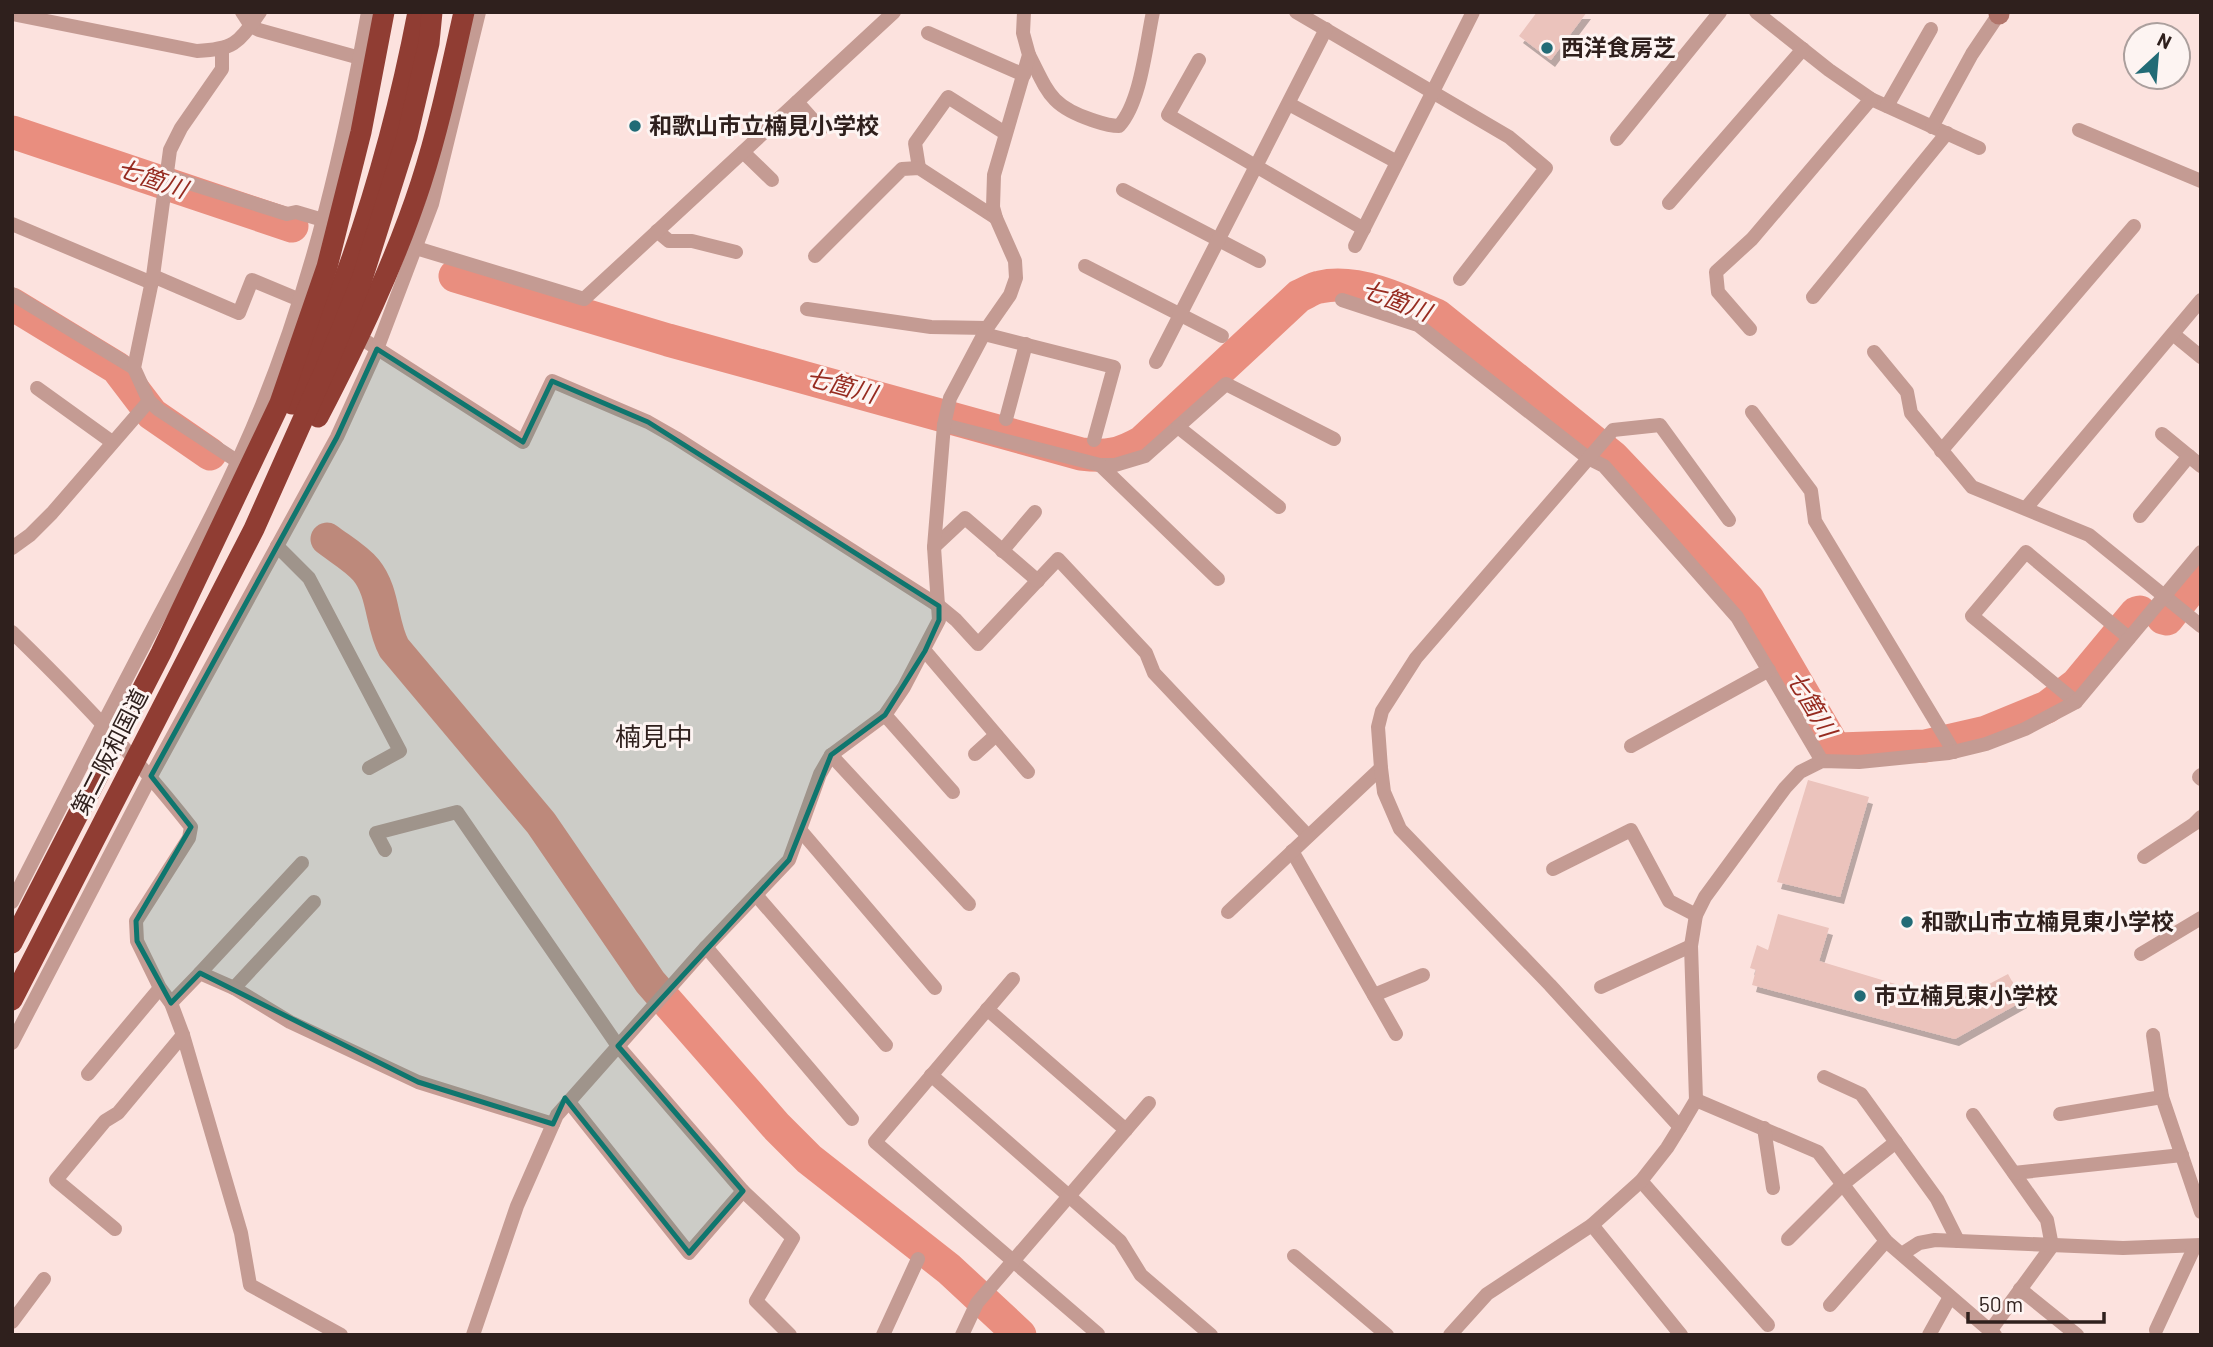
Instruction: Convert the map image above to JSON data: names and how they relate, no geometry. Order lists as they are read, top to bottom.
{
  "streets": {
    "highway": ["第二阪和国道"]
  },
  "districts": ["楠見中"],
  "water": ["七箇川"],
  "places": [
    "西洋食房芝",
    "和歌山市立楠見小学校",
    "和歌山市立楠見東小学校",
    "市立楠見東小学校"
  ],
  "scale_bar": "50 m",
  "north": "top right"
}
